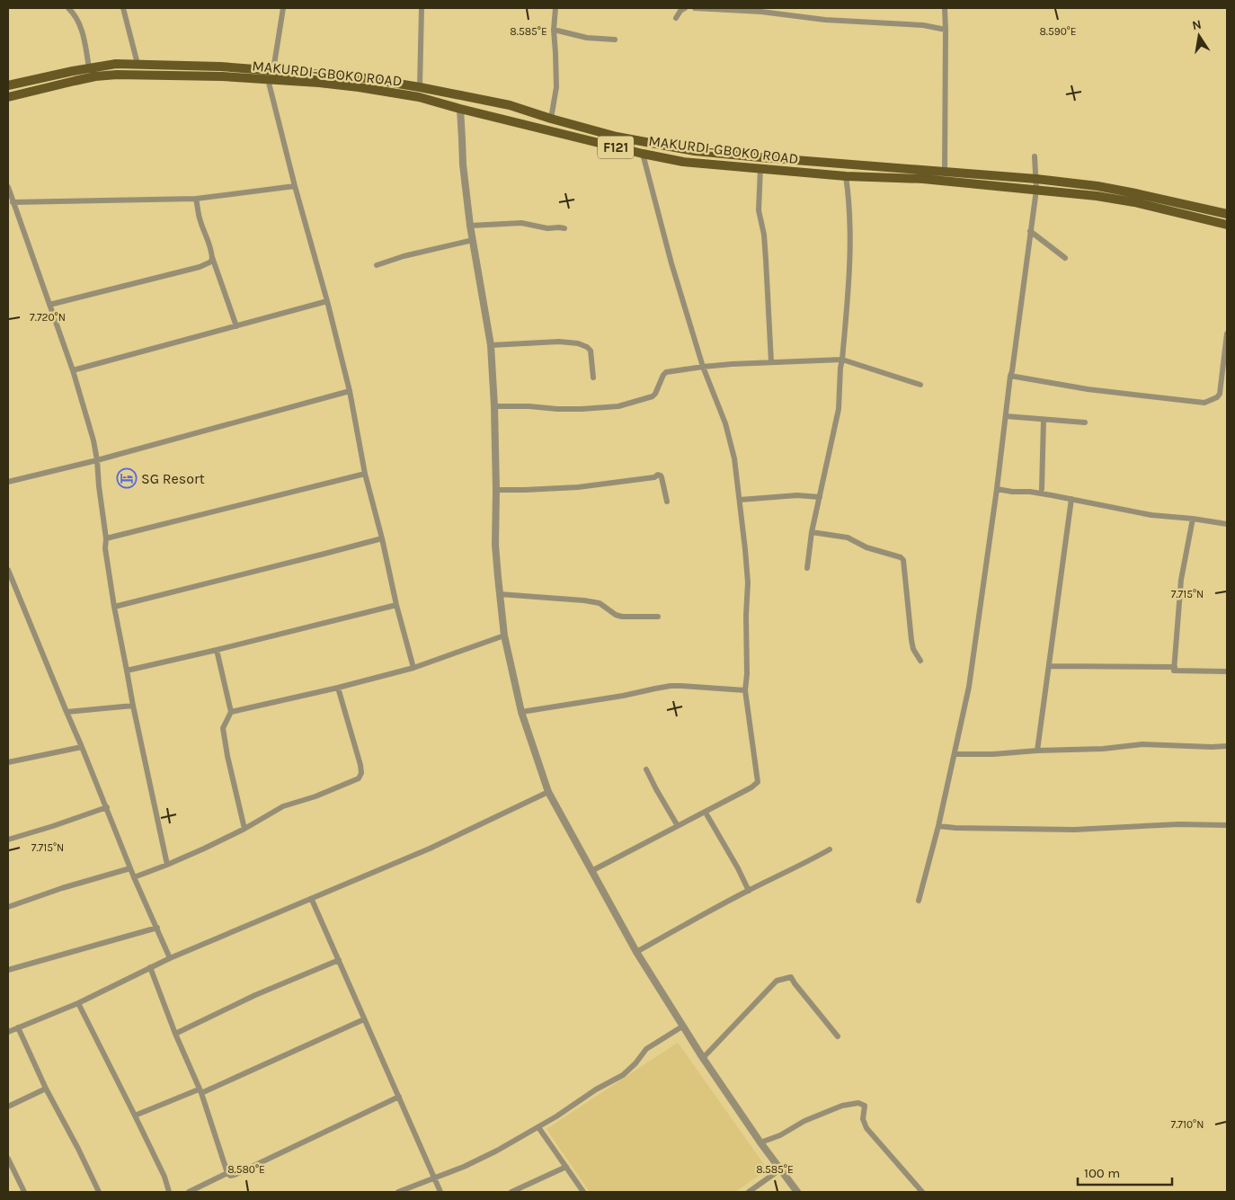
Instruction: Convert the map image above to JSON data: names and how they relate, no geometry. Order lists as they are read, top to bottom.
{
  "streets": {
    "main road": ["MAKURDI-GBOKO ROAD", "F121"]
  },
  "places": {
    "hotel": ["SG Resort"]
  },
  "scale_bar": "100 m",
  "north": "top",
  "coordinates": [
    "8.585°E",
    "8.590°E",
    "7.720°N",
    "7.715°N",
    "7.710°N",
    "8.580°E"
  ]
}
